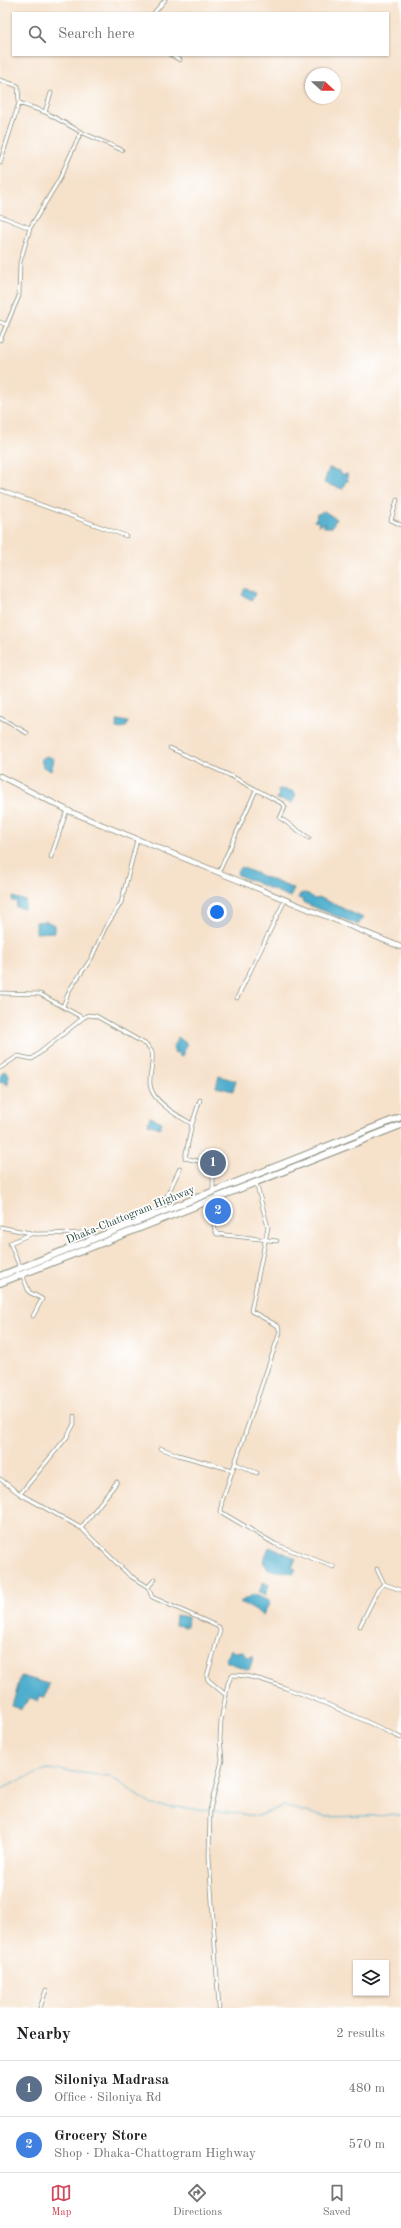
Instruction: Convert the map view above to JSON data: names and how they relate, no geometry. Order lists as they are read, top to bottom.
{
  "streets": {
    "highway": ["Dhaka-Chattogram Highway"]
  },
  "north": "right",
  "page": {
    "search": "Search here",
    "pins": ["1", "2"],
    "heading": ["Nearby", "2 results"],
    "list": [
      {
        "mark": "1",
        "name": "Siloniya Madrasa",
        "note": "Office · Siloniya Rd",
        "value": "480 m"
      },
      {
        "mark": "2",
        "name": "Grocery Store",
        "note": "Shop · Dhaka-Chattogram Highway",
        "value": "570 m"
      }
    ],
    "nav": ["Map", "Directions", "Saved"]
  }
}
